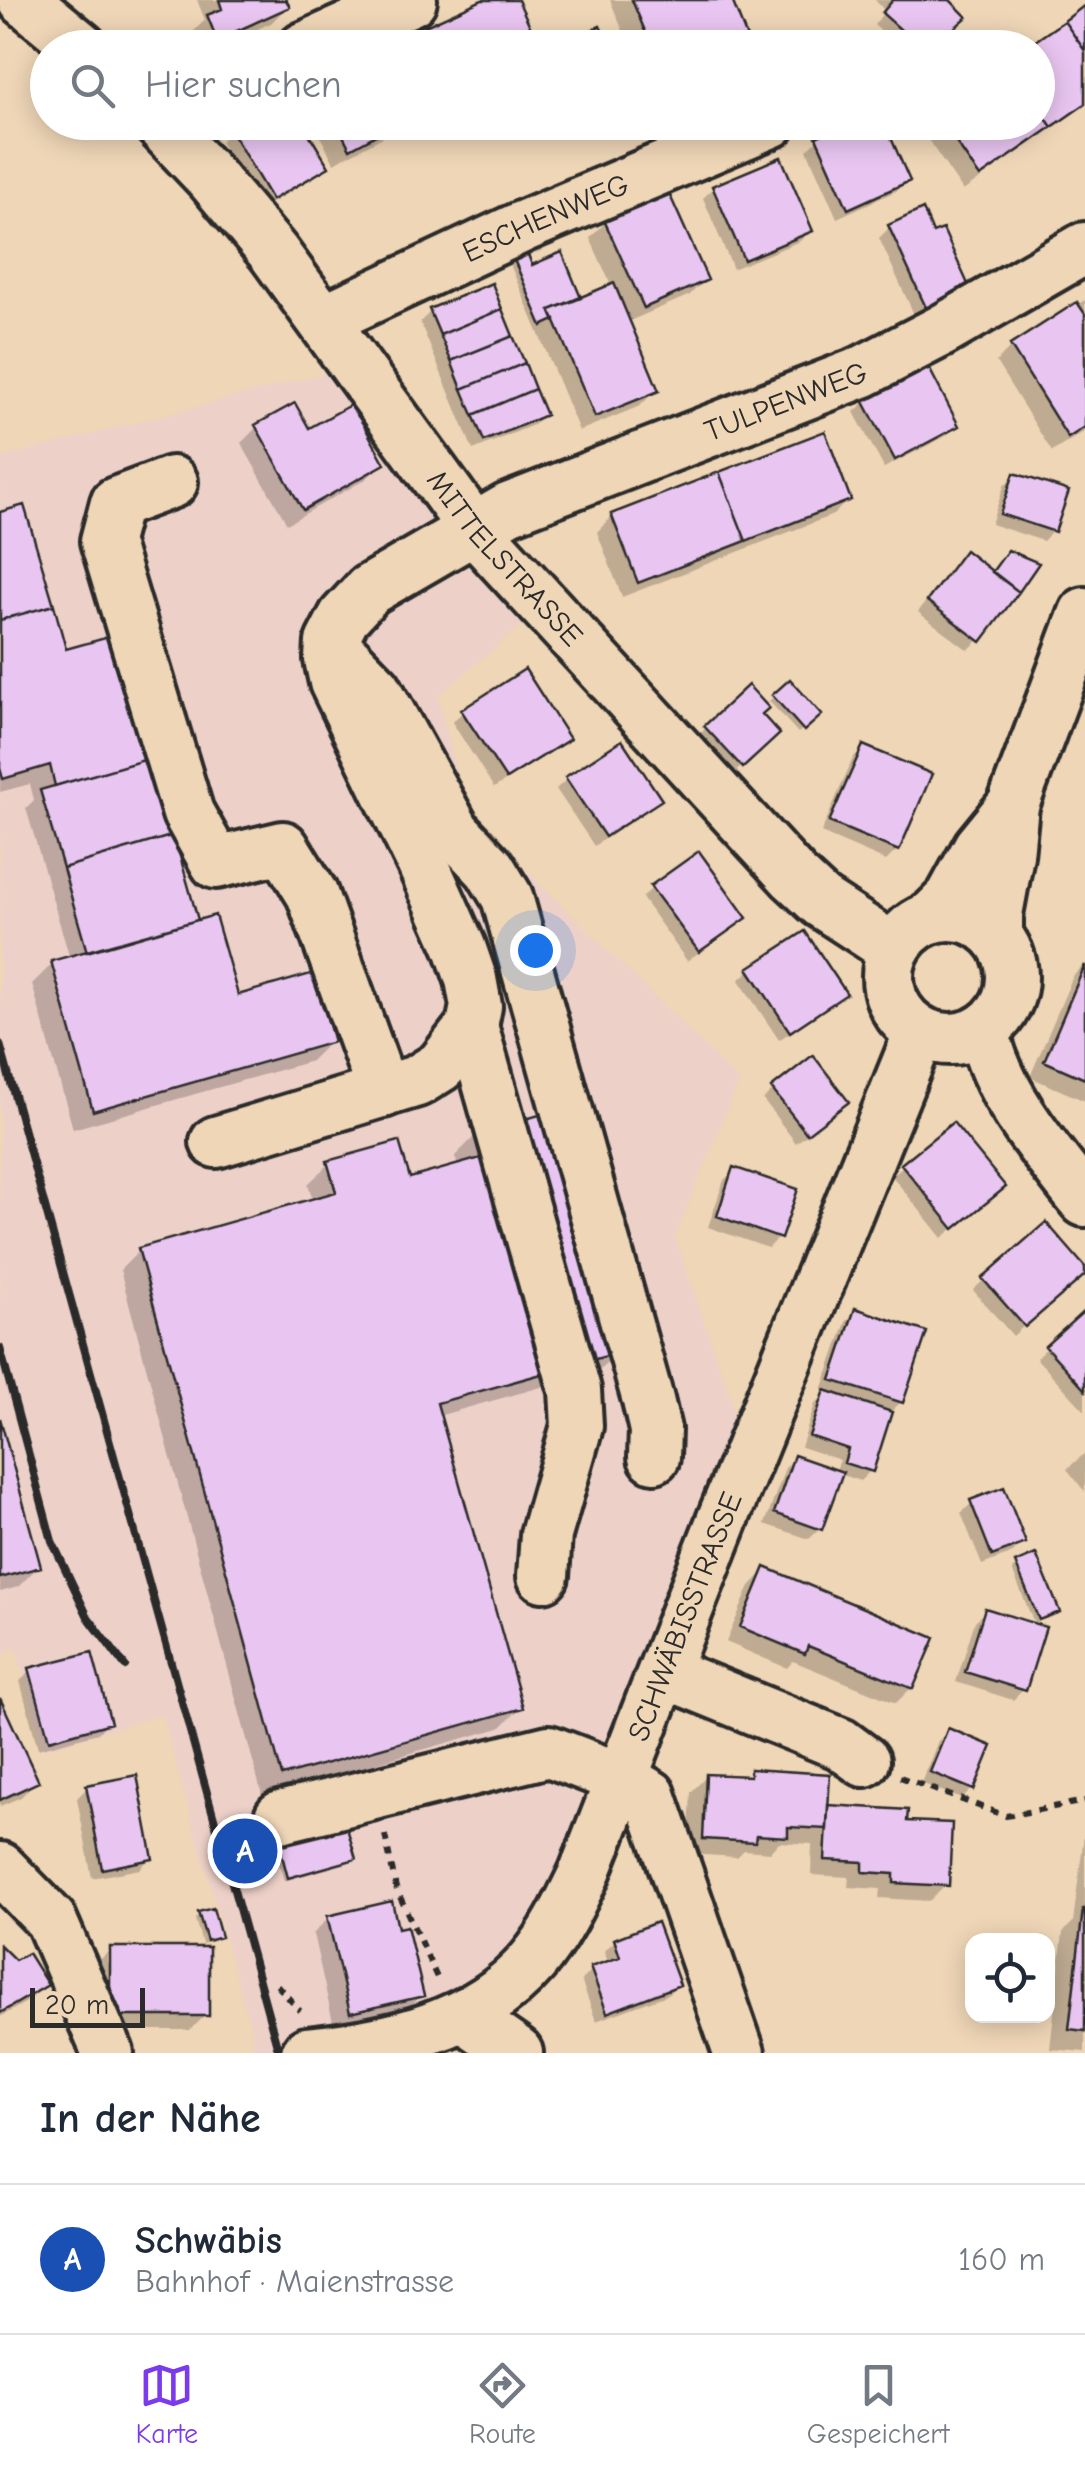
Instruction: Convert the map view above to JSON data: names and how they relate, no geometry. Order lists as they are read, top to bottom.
{
  "streets": {
    "street": [
      "ESCHENWEG",
      "TULPENWEG",
      "MITTELSTRASSE",
      "SCHWÄBISSTRASSE"
    ]
  },
  "crossings": [
    ["ESCHENWEG", "MITTELSTRASSE"],
    ["TULPENWEG", "MITTELSTRASSE"],
    ["MITTELSTRASSE", "SCHWÄBISSTRASSE"]
  ],
  "scale_bar": "20 m",
  "page": {
    "search": "Hier suchen",
    "pins": "A",
    "scale": "20 m",
    "heading": "In der Nähe",
    "list": [
      {
        "mark": "A",
        "name": "Schwäbis",
        "note": "Bahnhof · Maienstrasse",
        "value": "160 m"
      }
    ],
    "nav": ["Karte", "Route", "Gespeichert"]
  }
}
